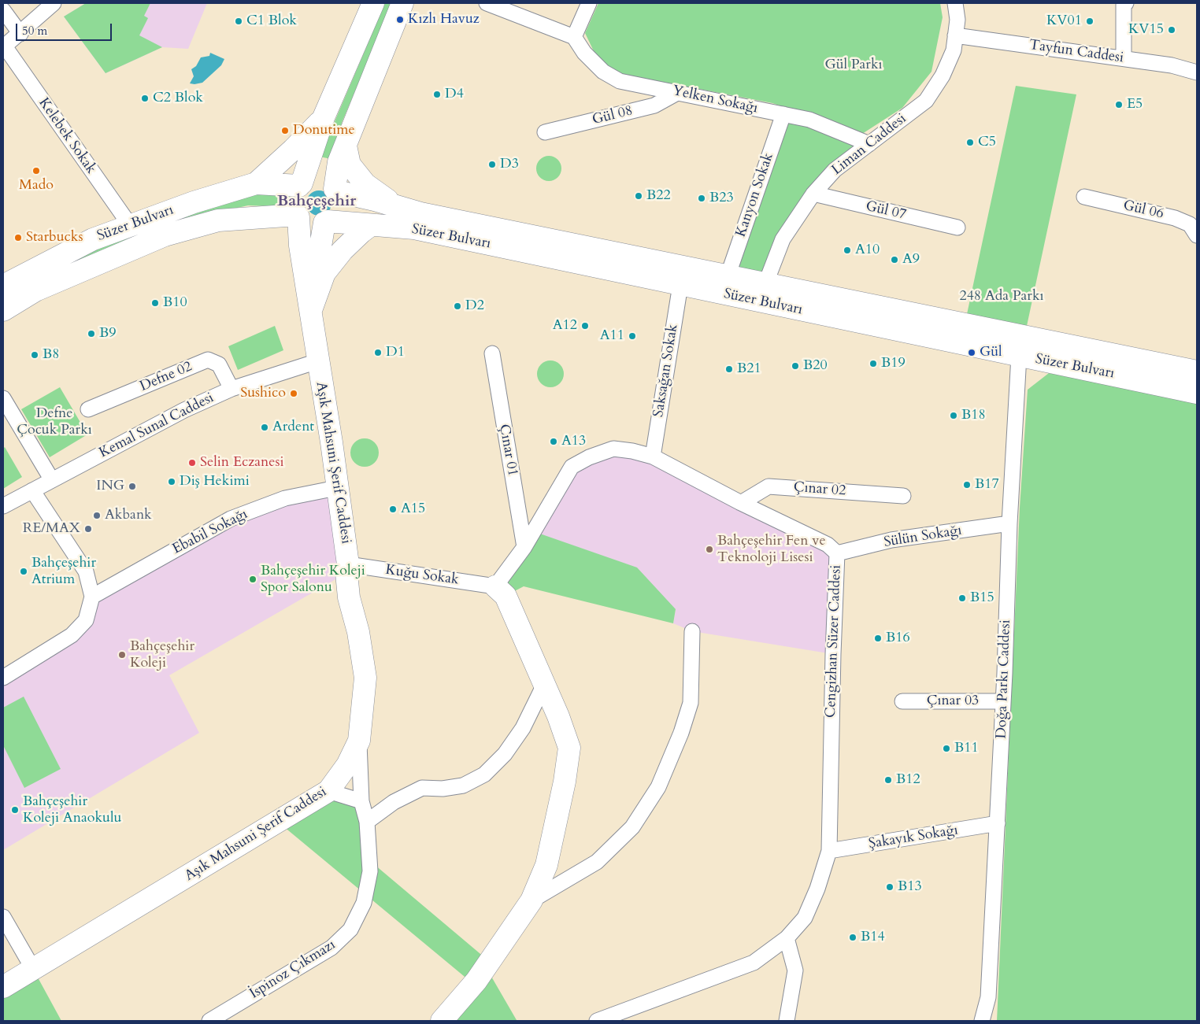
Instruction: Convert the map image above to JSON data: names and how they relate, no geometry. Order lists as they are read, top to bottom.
{
  "streets": {
    "main road": ["Süzer Bulvarı", "Aşık Mahsuni Şerif Caddesi"],
    "street": [
      "Tayfun Caddesi",
      "Yelken Sokağı",
      "Gül 08",
      "Kelebek Sokak",
      "Liman Caddesi",
      "Kanyon Sokak",
      "Gül 06",
      "Gül 07",
      "Saksağan Sokak",
      "Defne 02",
      "Kemal Sunal Caddesi",
      "Çınar 01",
      "Çınar 02",
      "Ebabil Sokağı",
      "Sülün Sokağı",
      "Kuğu Sokak",
      "Cengizhan Süzer Caddesi",
      "Doğa Parkı Caddesi",
      "Çınar 03",
      "Şakayık Sokağı",
      "İspinoz Çıkmazı"
    ]
  },
  "crossings": [
    ["Tayfun Caddesi", "Liman Caddesi"],
    ["Yelken Sokağı", "Gül 08"],
    ["Yelken Sokağı", "Liman Caddesi"],
    ["Yelken Sokağı", "Kanyon Sokak"],
    ["Kelebek Sokak", "Süzer Bulvarı"],
    ["Liman Caddesi", "Gül 07"],
    ["Liman Caddesi", "Süzer Bulvarı"],
    ["Kanyon Sokak", "Süzer Bulvarı"],
    ["Süzer Bulvarı", "Saksağan Sokak"],
    ["Süzer Bulvarı", "Aşık Mahsuni Şerif Caddesi"],
    ["Süzer Bulvarı", "Doğa Parkı Caddesi"],
    ["Saksağan Sokak", "Cengizhan Süzer Caddesi"],
    ["Defne 02", "Kemal Sunal Caddesi"],
    ["Kemal Sunal Caddesi", "Aşık Mahsuni Şerif Caddesi"],
    ["Çınar 01", "Cengizhan Süzer Caddesi"],
    ["Aşık Mahsuni Şerif Caddesi", "Ebabil Sokağı"],
    ["Aşık Mahsuni Şerif Caddesi", "Kuğu Sokak"],
    ["Aşık Mahsuni Şerif Caddesi", "İspinoz Çıkmazı"],
    ["Çınar 02", "Cengizhan Süzer Caddesi"],
    ["Sülün Sokağı", "Cengizhan Süzer Caddesi"],
    ["Sülün Sokağı", "Doğa Parkı Caddesi"],
    ["Kuğu Sokak", "Cengizhan Süzer Caddesi"],
    ["Cengizhan Süzer Caddesi", "Şakayık Sokağı"],
    ["Doğa Parkı Caddesi", "Çınar 03"],
    ["Doğa Parkı Caddesi", "Şakayık Sokağı"]
  ],
  "districts": ["Bahçeşehir"],
  "parks": ["Gül Parkı", "248 Ada Parkı", "Defne Çocuk Parkı"],
  "places": [
    "Kızlı Havuz",
    "C1 Blok",
    "KV01",
    "KV15",
    "D4",
    "C2 Blok",
    "E5",
    "Donutime",
    "C5",
    "D3",
    "Mado",
    "B22",
    "B23",
    "Starbucks",
    "A10",
    "A9",
    "B10",
    "D2",
    "A12",
    "B9",
    "A11",
    "D1",
    "Gül",
    "B8",
    "B19",
    "B20",
    "B21",
    "Sushico",
    "B18",
    "Ardent",
    "A13",
    "Selin Eczanesi",
    "Diş Hekimi",
    "B17",
    "ING",
    "A15",
    "Akbank",
    "RE/MAX",
    "Bahçeşehir Fen ve Teknoloji Lisesi",
    "Bahçeşehir Atrium",
    "Bahçeşehir Koleji Spor Salonu",
    "B15",
    "B16",
    "Bahçeşehir Koleji",
    "B11",
    "B12",
    "Bahçeşehir Koleji Anaokulu",
    "B13",
    "B14"
  ],
  "scale_bar": "50 m"
}
